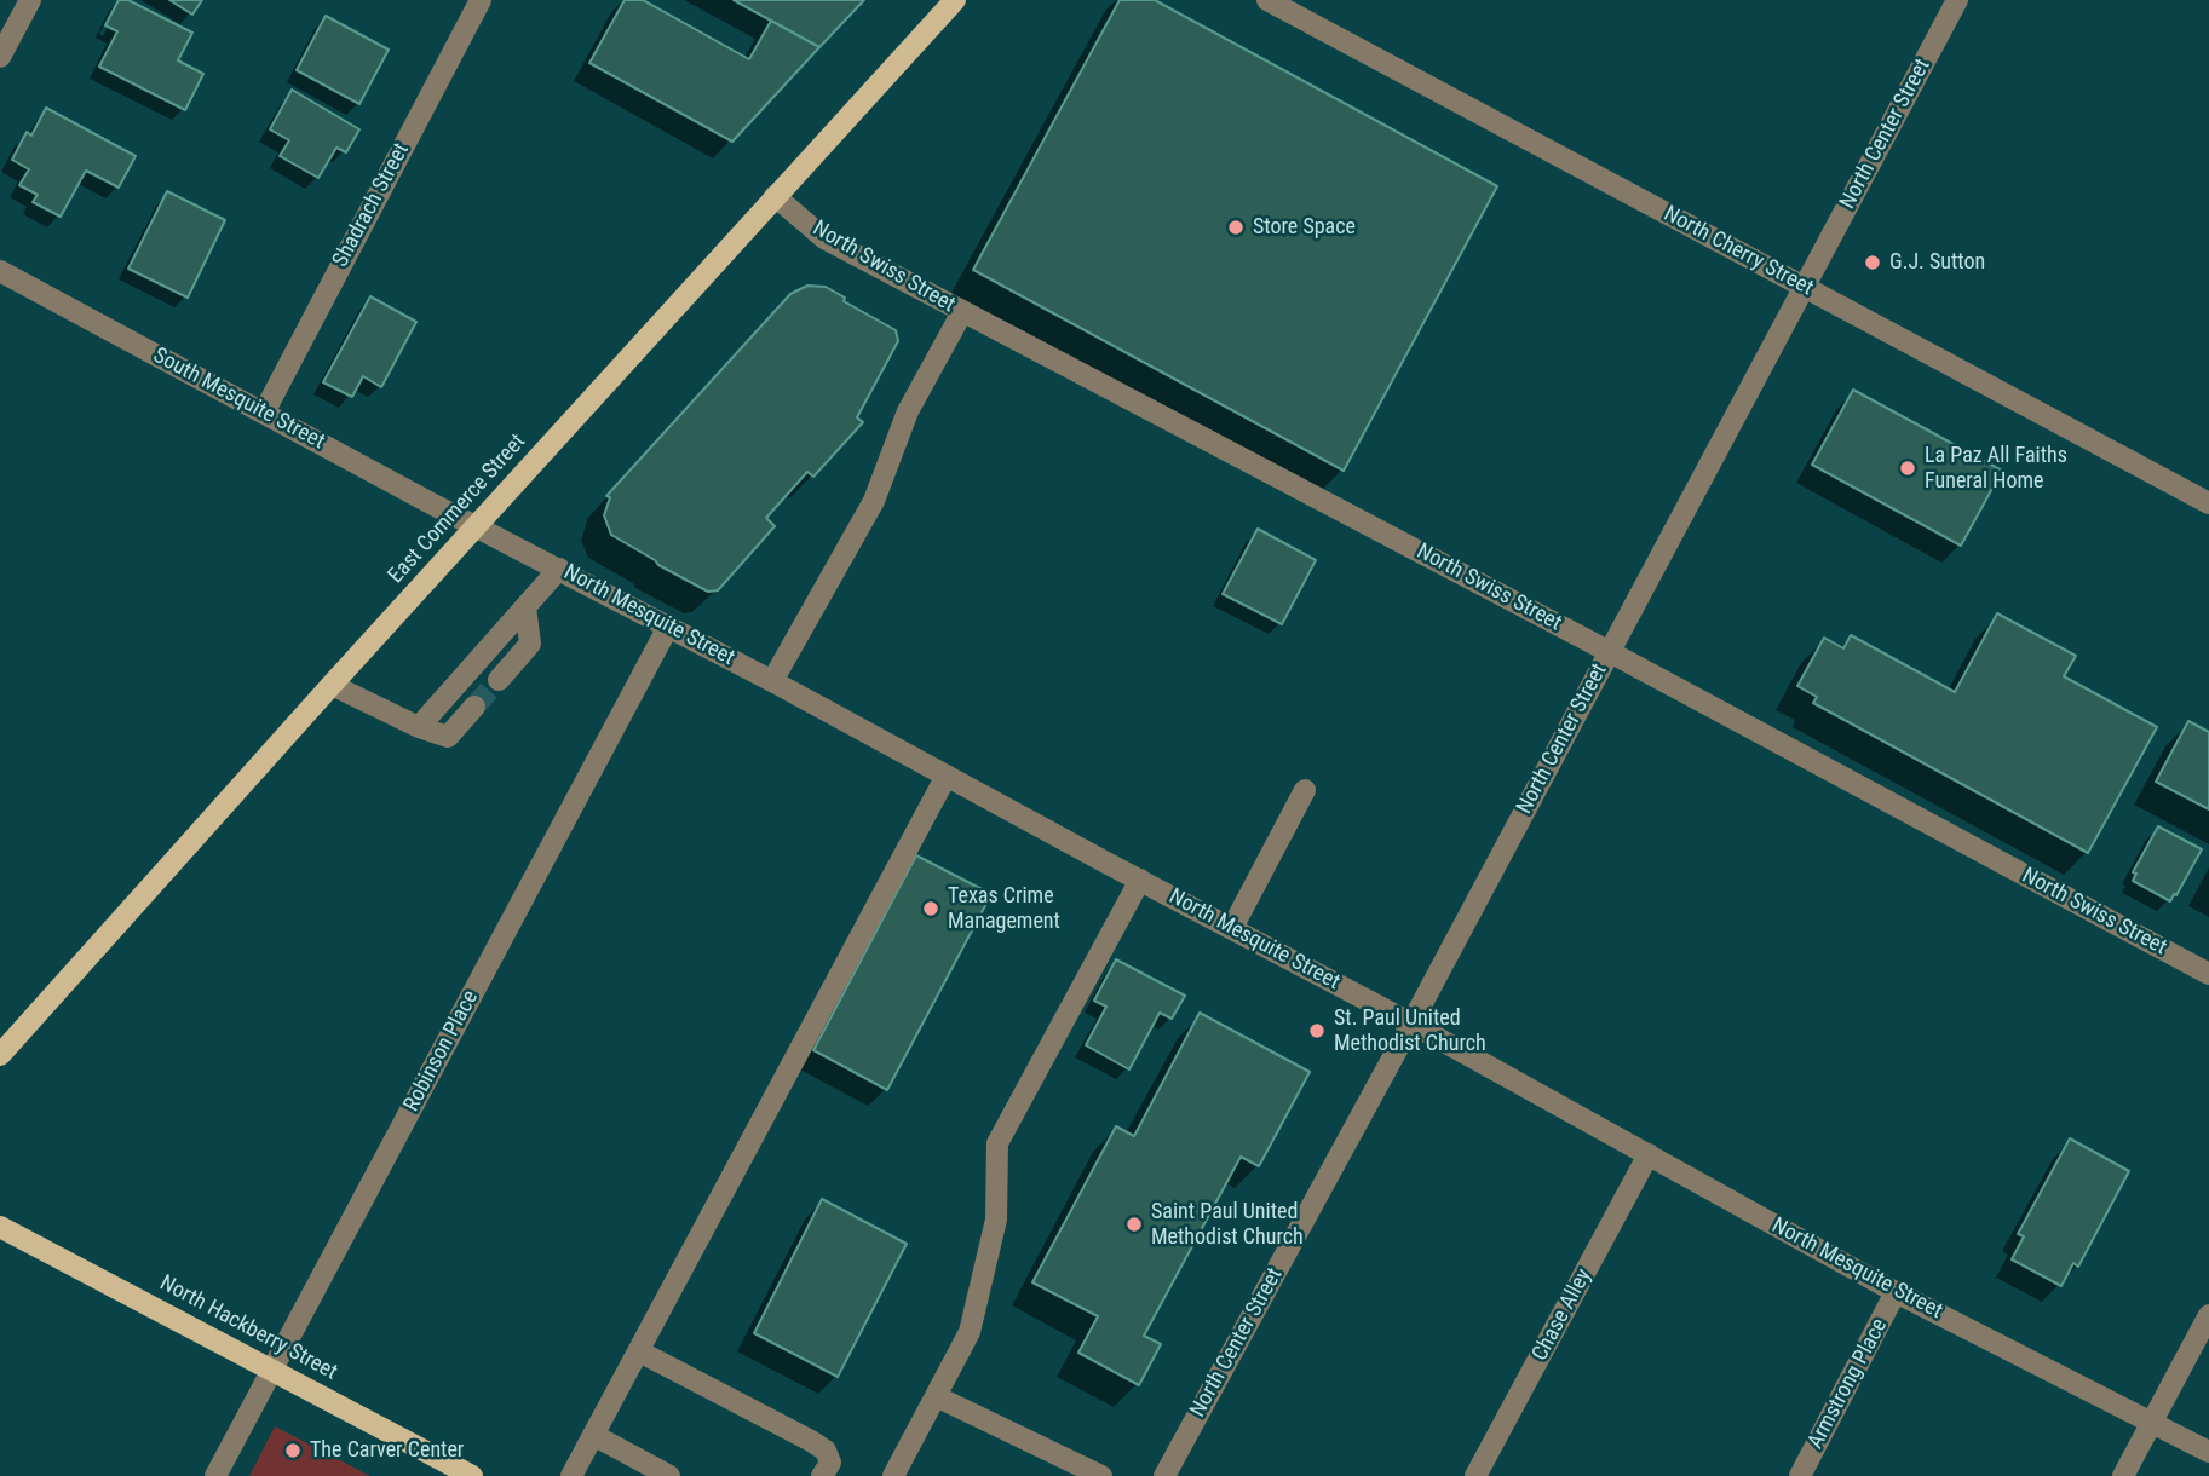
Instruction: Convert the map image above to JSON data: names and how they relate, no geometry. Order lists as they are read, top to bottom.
{
  "streets": {
    "main road": ["East Commerce Street", "North Hackberry Street"],
    "street": [
      "North Center Street",
      "Shadrach Street",
      "North Cherry Street",
      "North Swiss Street",
      "South Mesquite Street",
      "North Mesquite Street",
      "Robinson Place",
      "Chase Alley",
      "Armstrong Place"
    ]
  },
  "crossings": [
    ["North Center Street", "North Cherry Street"],
    ["North Center Street", "North Swiss Street"],
    ["North Center Street", "North Mesquite Street"],
    ["Shadrach Street", "South Mesquite Street"],
    ["North Swiss Street", "East Commerce Street"],
    ["South Mesquite Street", "East Commerce Street"],
    ["South Mesquite Street", "North Mesquite Street"],
    ["East Commerce Street", "North Mesquite Street"],
    ["North Mesquite Street", "Robinson Place"],
    ["North Mesquite Street", "Chase Alley"],
    ["North Mesquite Street", "Armstrong Place"],
    ["Robinson Place", "North Hackberry Street"]
  ],
  "places": [
    "Store Space",
    "G.J. Sutton",
    "La Paz All Faiths Funeral Home",
    "Texas Crime Management",
    "St. Paul United Methodist Church",
    "Saint Paul United Methodist Church",
    "The Carver Center"
  ]
}
